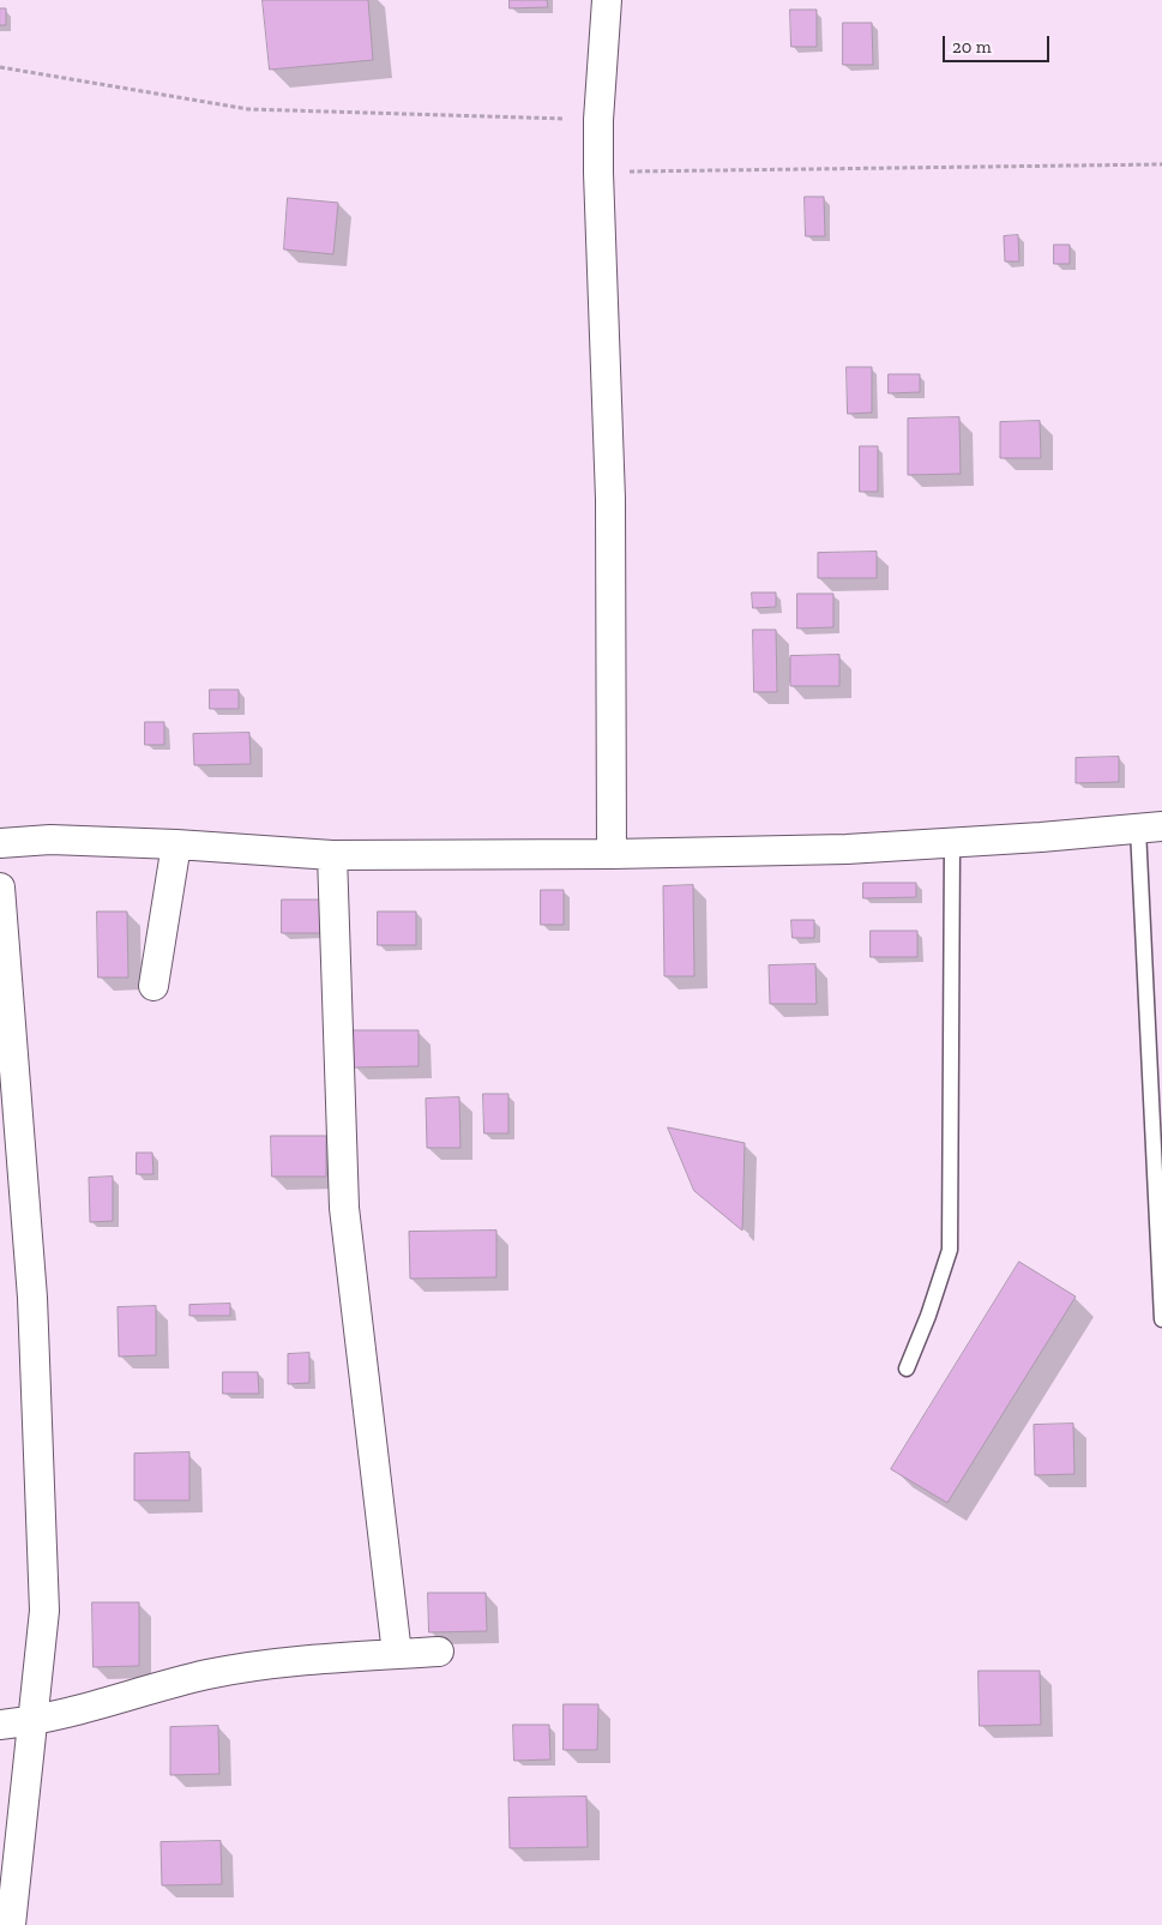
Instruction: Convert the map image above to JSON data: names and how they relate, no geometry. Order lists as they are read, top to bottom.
{
  "scale_bar": "20 m"
}
